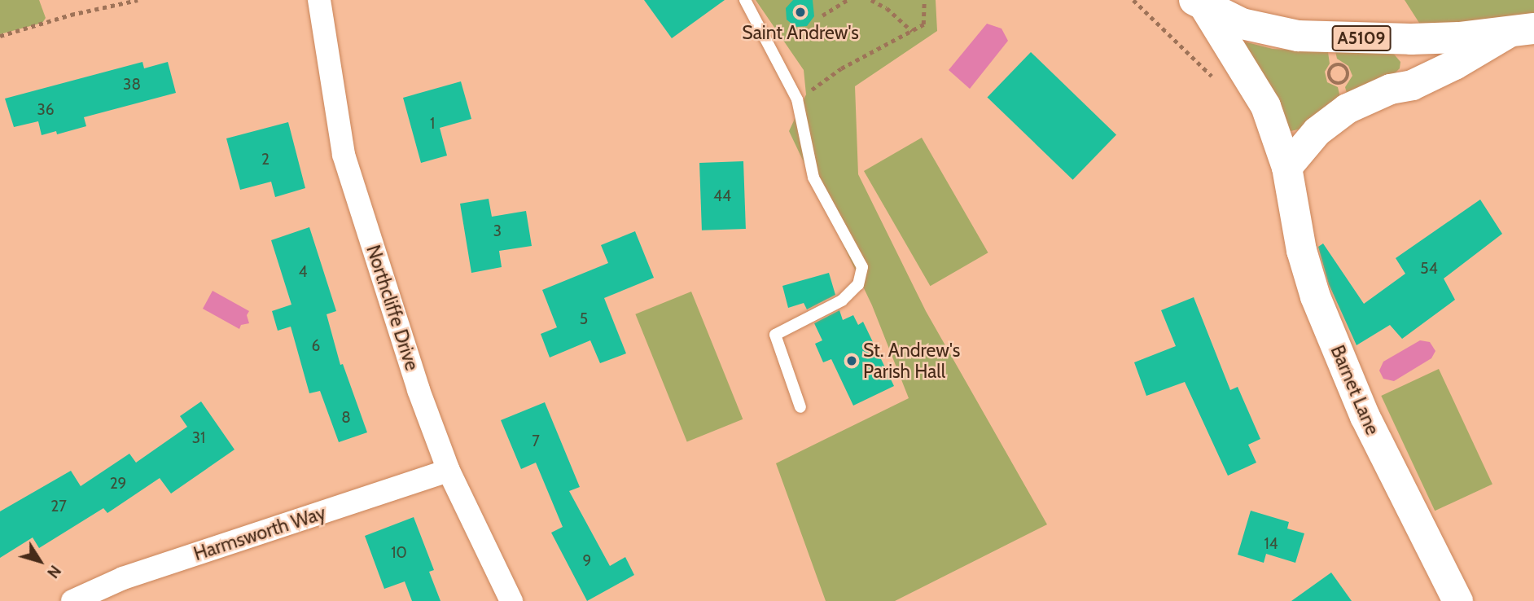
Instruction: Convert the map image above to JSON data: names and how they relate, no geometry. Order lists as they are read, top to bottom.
{
  "streets": {
    "main road": ["A5109"],
    "street": ["Northcliffe Drive", "Barnet Lane", "Harmsworth Way"]
  },
  "crossings": [
    ["A5109", "Barnet Lane"],
    ["Northcliffe Drive", "Harmsworth Way"]
  ],
  "places": ["Saint Andrew's", "St. Andrew's Parish Hall"],
  "house_numbers": [
    "38",
    "36",
    "1",
    "2",
    "44",
    "3",
    "54",
    "4",
    "5",
    "6",
    "8",
    "31",
    "7",
    "29",
    "27",
    "14",
    "10",
    "9"
  ],
  "north": "bottom right"
}
